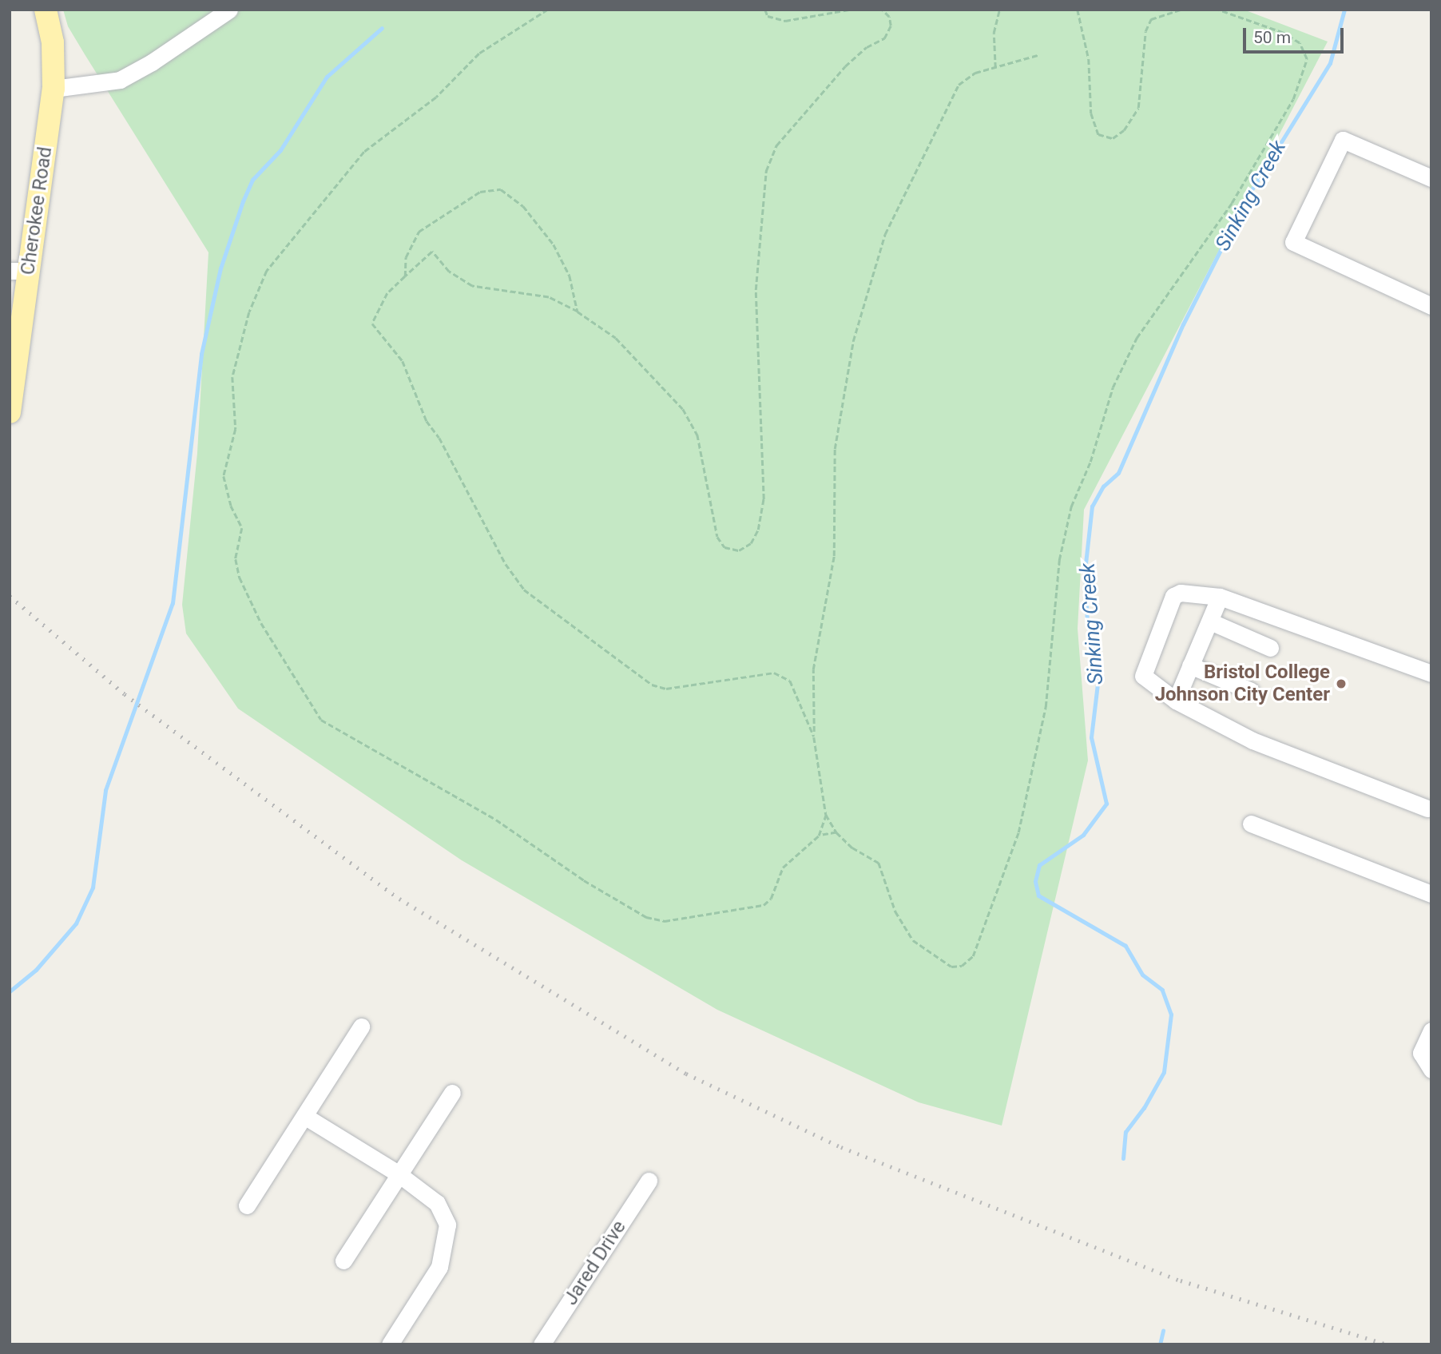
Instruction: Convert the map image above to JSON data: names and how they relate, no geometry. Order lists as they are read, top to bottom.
{
  "streets": {
    "main road": ["Cherokee Road"],
    "street": ["Jared Drive"]
  },
  "water": ["Sinking Creek"],
  "places": ["Bristol College Johnson City Center"],
  "scale_bar": "50 m"
}
